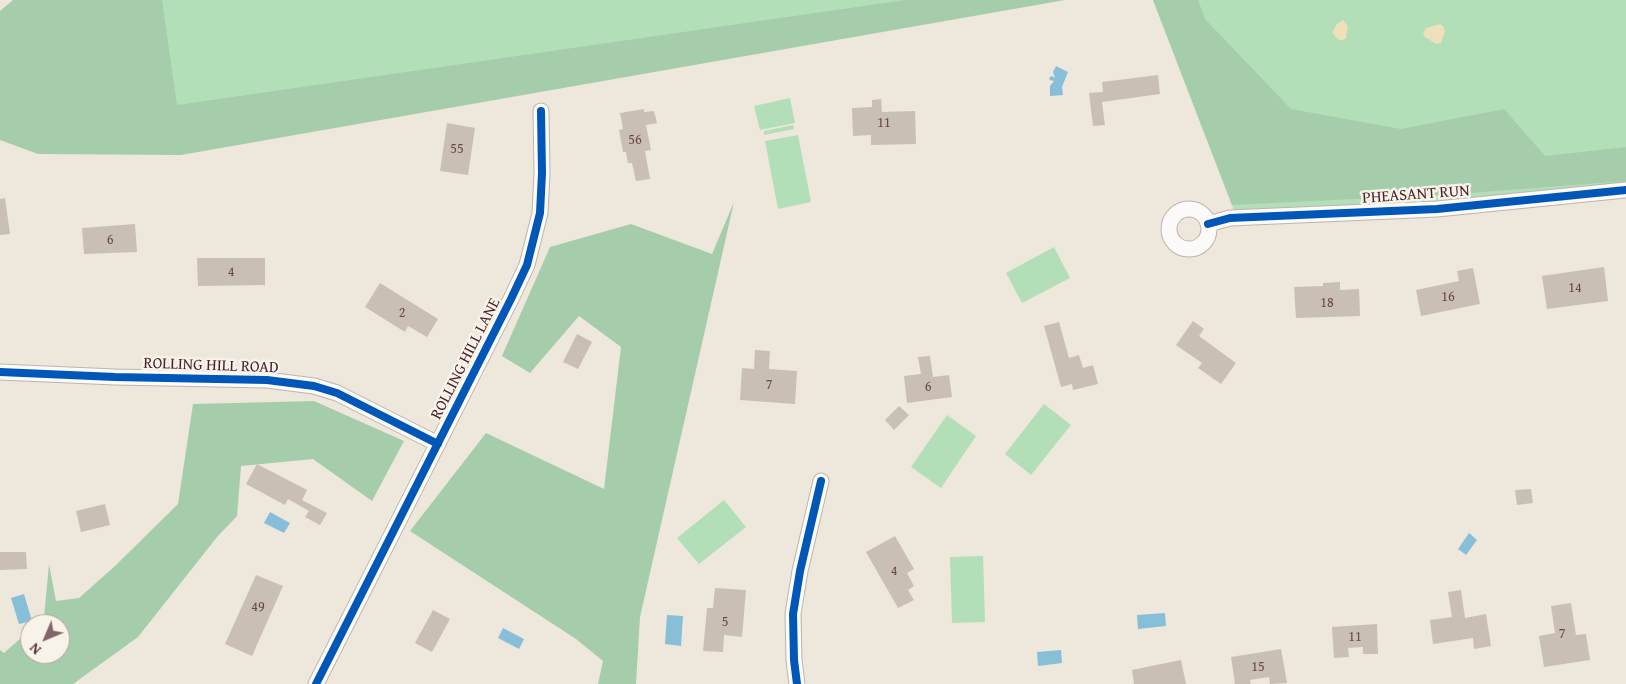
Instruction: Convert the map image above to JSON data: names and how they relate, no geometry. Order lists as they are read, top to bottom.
{
  "streets": {
    "street": ["PHEASANT RUN", "ROLLING HILL LANE", "ROLLING HILL ROAD"]
  },
  "crossings": [
    ["ROLLING HILL LANE", "ROLLING HILL ROAD"]
  ],
  "house_numbers": [
    "11",
    "56",
    "55",
    "6",
    "4",
    "14",
    "16",
    "18",
    "2",
    "7",
    "6",
    "4",
    "49",
    "5",
    "7",
    "11",
    "15"
  ],
  "north": "bottom left"
}
